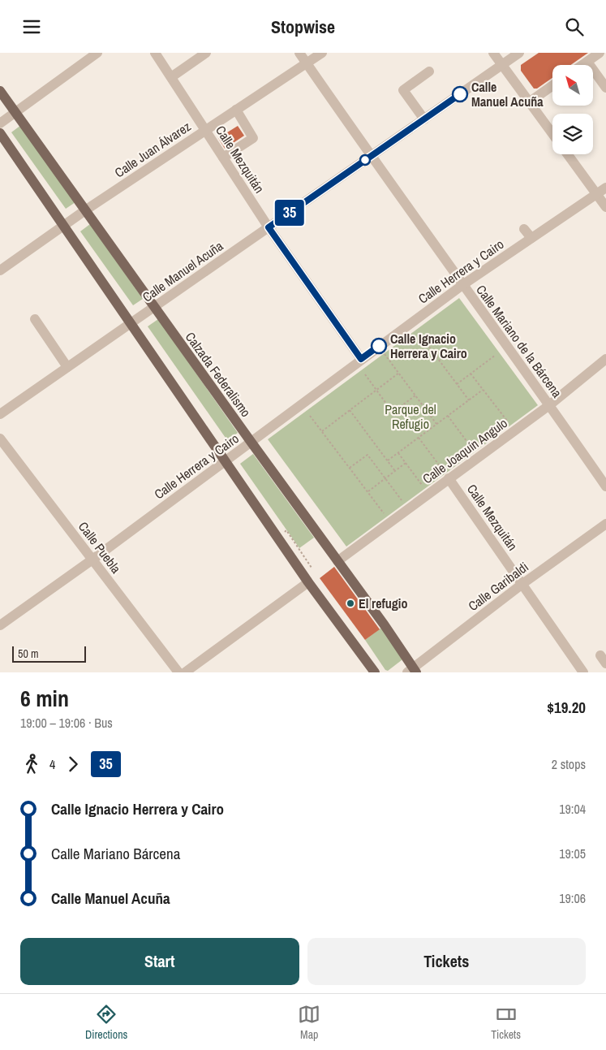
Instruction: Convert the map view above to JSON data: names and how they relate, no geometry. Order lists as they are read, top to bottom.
{
  "streets": {
    "main road": ["Calzada Federalismo"],
    "street": [
      "Calle Juan Álvarez",
      "Calle Mezquitán",
      "Calle Manuel Acuña",
      "Calle Herrera y Cairo",
      "Calle Mariano de la Bárcena",
      "Calle Joaquín Angulo",
      "Calle Puebla",
      "Calle Garibaldi"
    ]
  },
  "crossings": [
    ["Calle Juan Álvarez", "Calle Mezquitán"],
    ["Calle Juan Álvarez", "Calle Mariano de la Bárcena"],
    ["Calle Juan Álvarez", "Calzada Federalismo"],
    ["Calle Mezquitán", "Calle Manuel Acuña"],
    ["Calle Mezquitán", "Calle Herrera y Cairo"],
    ["Calle Mezquitán", "Calle Joaquín Angulo"],
    ["Calle Mezquitán", "Calle Garibaldi"],
    ["Calle Manuel Acuña", "Calle Mariano de la Bárcena"],
    ["Calle Manuel Acuña", "Calzada Federalismo"],
    ["Calle Herrera y Cairo", "Calle Mariano de la Bárcena"],
    ["Calle Herrera y Cairo", "Calzada Federalismo"],
    ["Calle Herrera y Cairo", "Calle Puebla"],
    ["Calle Mariano de la Bárcena", "Calle Joaquín Angulo"],
    ["Calzada Federalismo", "Calle Joaquín Angulo"],
    ["Calzada Federalismo", "Calle Garibaldi"]
  ],
  "parks": ["Parque del Refugio"],
  "places": ["Calle Manuel Acuña", "Calle Ignacio Herrera y Cairo", "El refugio"],
  "lines": ["bus line 35"],
  "scale_bar": "50 m",
  "north": "top left",
  "page": {
    "header": "Stopwise",
    "on_map": "35",
    "scale": "50 m",
    "heading": ["6 min", "19:00 – 19:06 · Bus", "$19.20"],
    "legs": ["4", "35", "2 stops"],
    "list": [
      {
        "name": "Calle Ignacio Herrera y Cairo",
        "value": "19:04"
      },
      {
        "name": "Calle Mariano Bárcena",
        "value": "19:05"
      },
      {
        "name": "Calle Manuel Acuña",
        "value": "19:06"
      }
    ],
    "buttons": ["Start", "Tickets"],
    "tabs": ["Directions", "Map", "Tickets"]
  }
}
